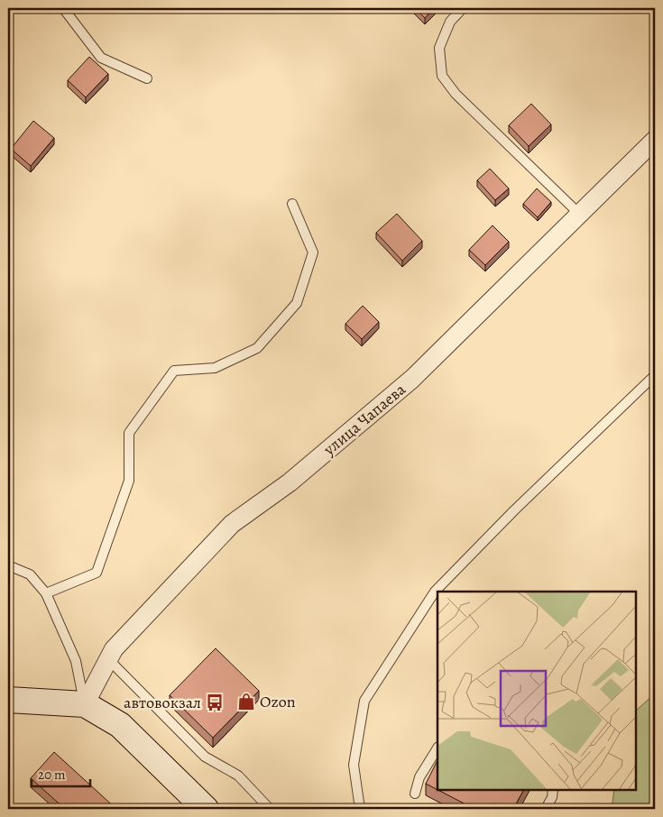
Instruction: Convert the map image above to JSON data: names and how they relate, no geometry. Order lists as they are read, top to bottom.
{
  "streets": {
    "street": ["улица Чапаева"]
  },
  "places": {
    "shop": ["Ozon"],
    "bus stop": ["автовокзал"]
  },
  "scale_bar": "20 m"
}
